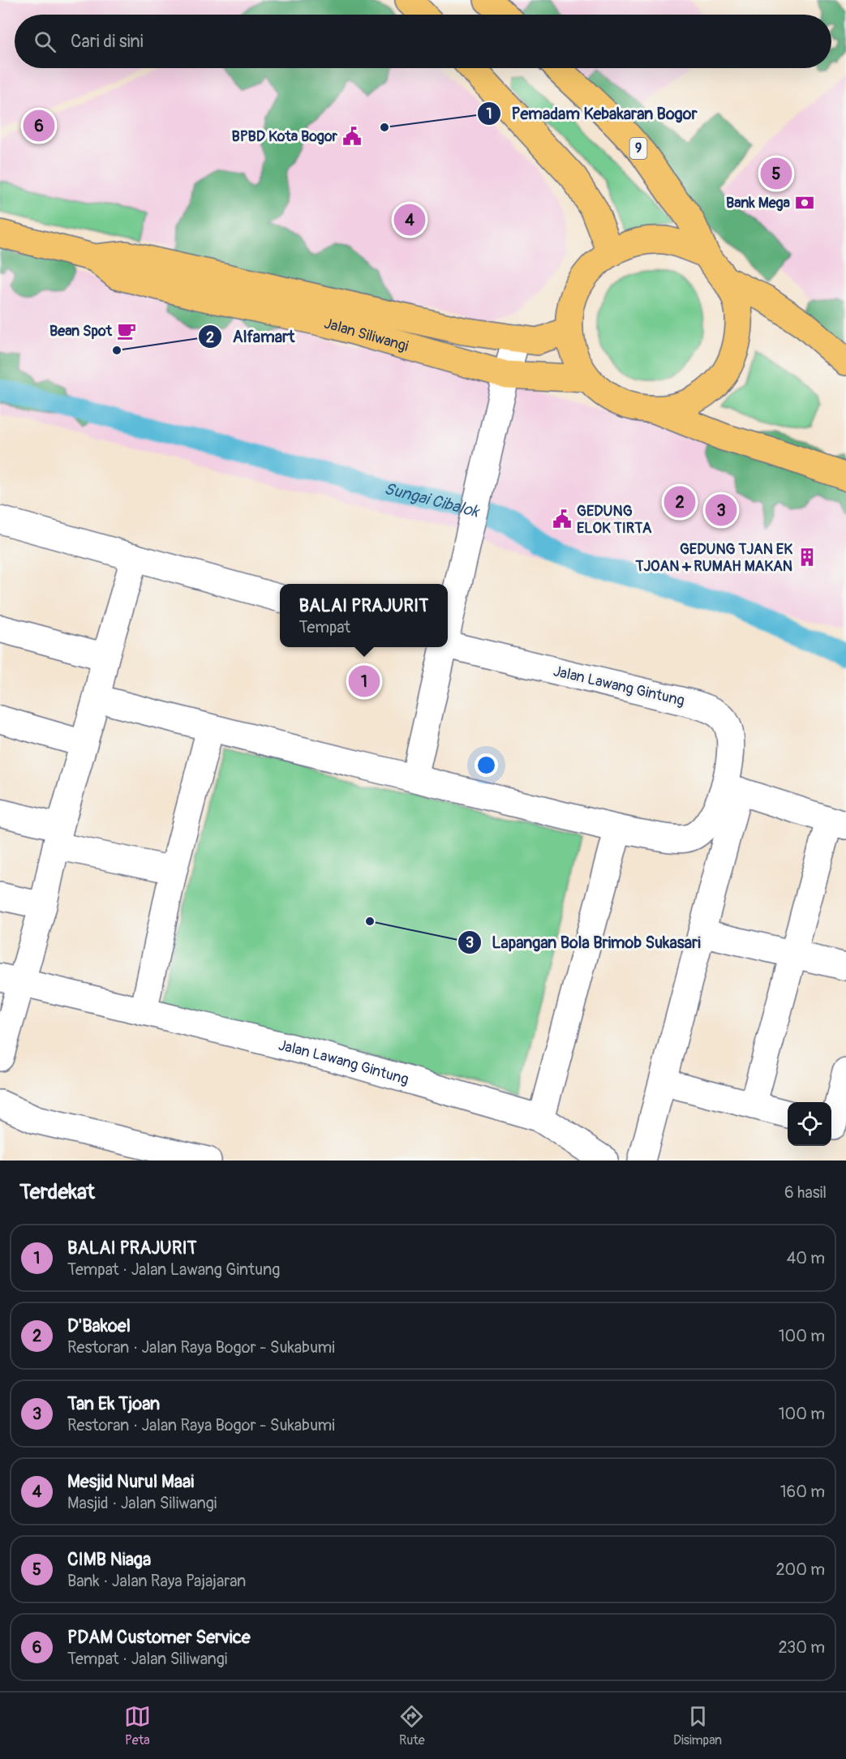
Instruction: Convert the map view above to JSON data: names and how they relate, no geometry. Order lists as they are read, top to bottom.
{
  "streets": {
    "main road": ["9", "Jalan Siliwangi"],
    "street": ["Jalan Lawang Gintung"]
  },
  "crossings": [
    ["9", "Jalan Siliwangi"]
  ],
  "water": ["Sungai Cibalok"],
  "places": {
    "other": ["Pemadam Kebakaran Bogor", "Alfamart", "Lapangan Bola Brimob Sukasari"],
    "public building": ["BPBD Kota Bogor", "GEDUNG ELOK TIRTA"],
    "bank": ["Bank Mega"],
    "cafe": ["Bean Spot"],
    "building": ["GEDUNG TJAN EK TJOAN + RUMAH MAKAN"]
  },
  "page": {
    "search": "Cari di sini",
    "pins": [
      "6",
      "5",
      "4",
      "2",
      "3",
      "1"
    ],
    "popup": ["BALAI PRAJURIT", "Tempat"],
    "heading": ["Terdekat", "6 hasil"],
    "list": [
      {
        "mark": "1",
        "name": "BALAI PRAJURIT",
        "note": "Tempat · Jalan Lawang Gintung",
        "value": "40 m"
      },
      {
        "mark": "2",
        "name": "D'Bakoel",
        "note": "Restoran · Jalan Raya Bogor - Sukabumi",
        "value": "100 m"
      },
      {
        "mark": "3",
        "name": "Tan Ek Tjoan",
        "note": "Restoran · Jalan Raya Bogor - Sukabumi",
        "value": "100 m"
      },
      {
        "mark": "4",
        "name": "Mesjid Nurul Maai",
        "note": "Masjid · Jalan Siliwangi",
        "value": "160 m"
      },
      {
        "mark": "5",
        "name": "CIMB Niaga",
        "note": "Bank · Jalan Raya Pajajaran",
        "value": "200 m"
      },
      {
        "mark": "6",
        "name": "PDAM Customer Service",
        "note": "Tempat · Jalan Siliwangi",
        "value": "230 m"
      }
    ],
    "nav": ["Peta", "Rute", "Disimpan"]
  }
}
